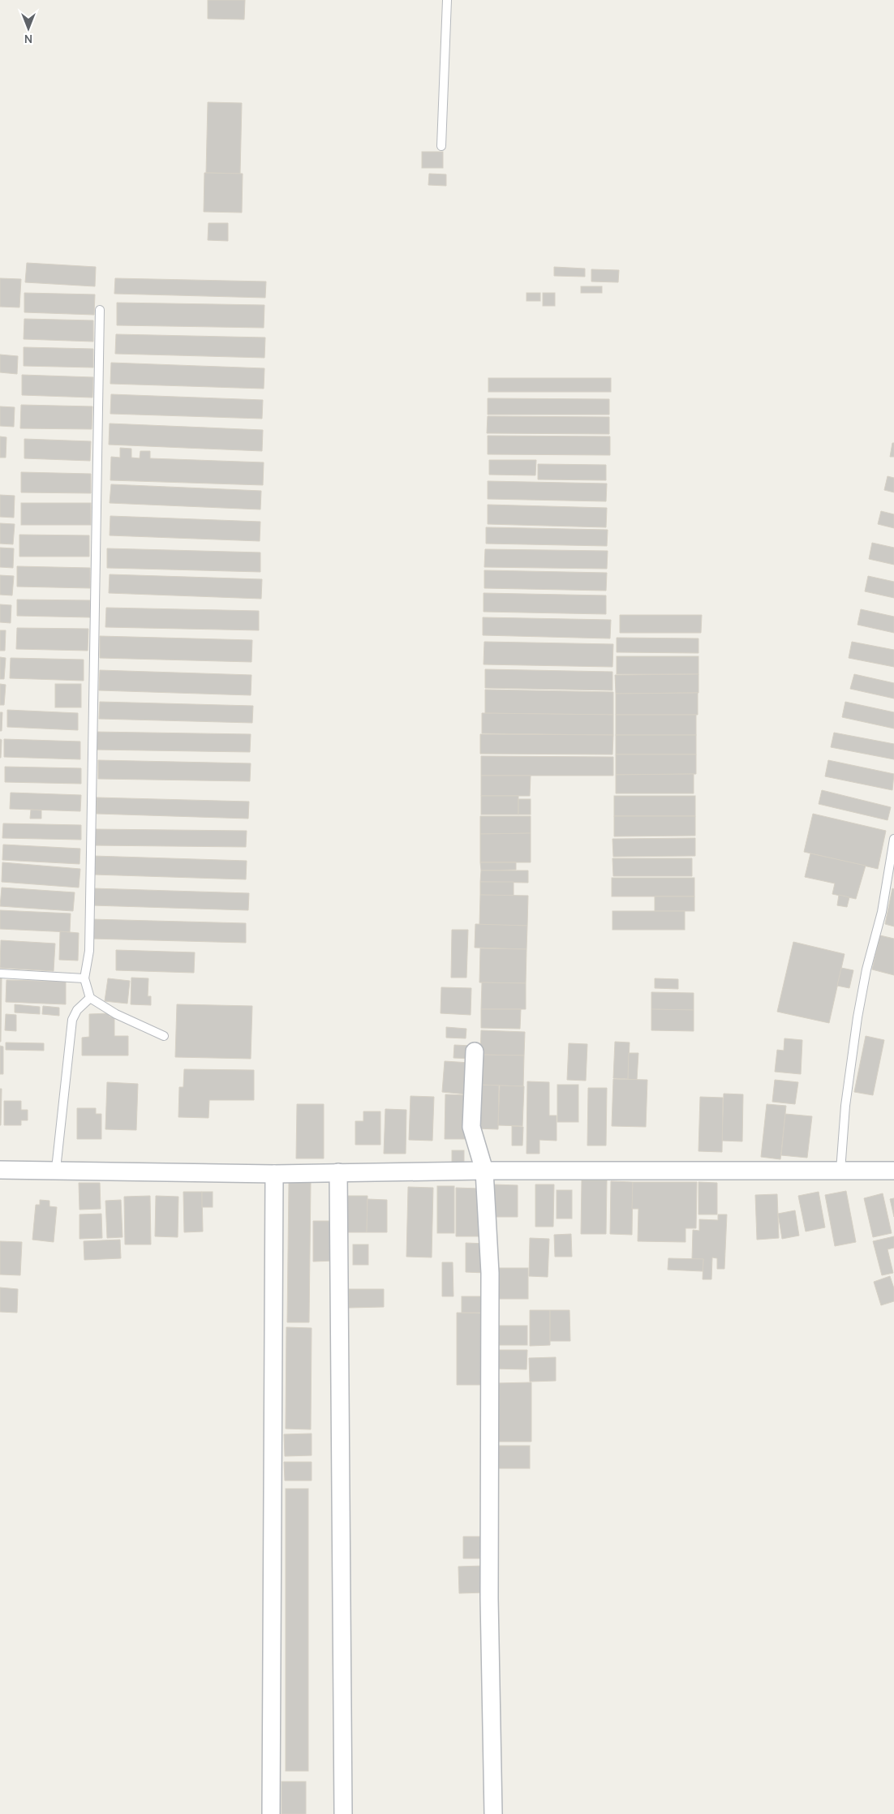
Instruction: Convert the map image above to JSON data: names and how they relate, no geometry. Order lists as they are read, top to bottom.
{
  "north": "bottom"
}
